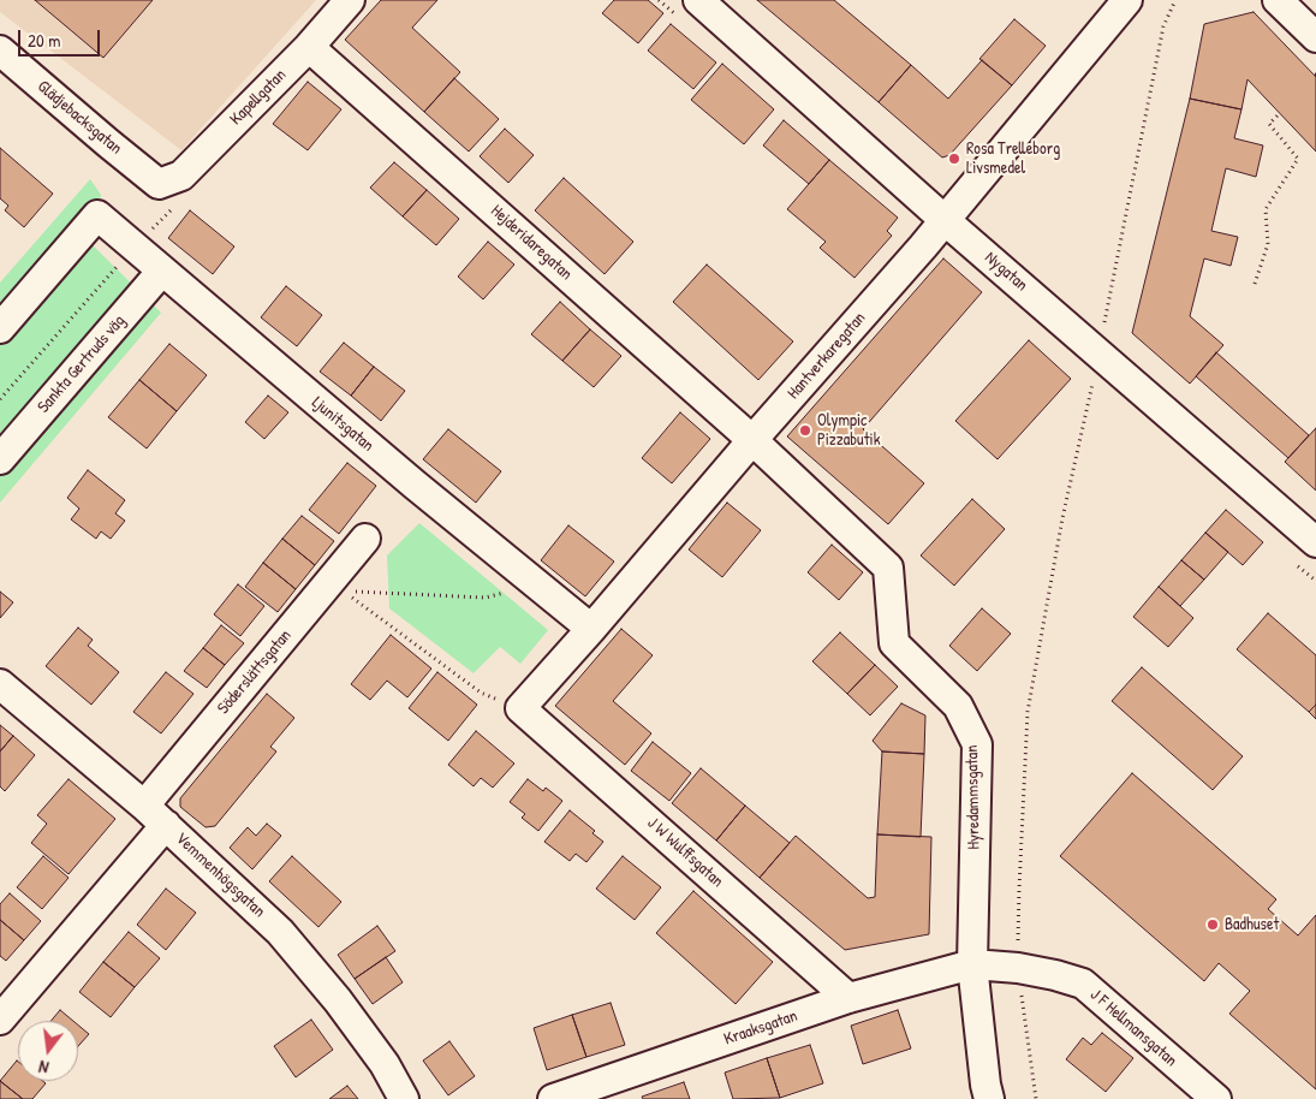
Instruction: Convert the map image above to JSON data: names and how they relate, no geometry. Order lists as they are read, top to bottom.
{
  "streets": {
    "street": [
      "Kapellgatan",
      "Glädjebacksgatan",
      "Hejderidaregatan",
      "Nygatan",
      "Hantverkaregatan",
      "Sankta Gertruds väg",
      "Ljunitsgatan",
      "Söderslättsgatan",
      "Hyredammsgatan",
      "J W Wulffsgatan",
      "Vemmenhögsgatan",
      "Kraaksgatan",
      "J F Hellmansgatan"
    ]
  },
  "crossings": [
    ["Kapellgatan", "Glädjebacksgatan"],
    ["Kapellgatan", "Hejderidaregatan"],
    ["Hejderidaregatan", "Hantverkaregatan"],
    ["Hejderidaregatan", "Hyredammsgatan"],
    ["Nygatan", "Hantverkaregatan"],
    ["Hantverkaregatan", "Ljunitsgatan"],
    ["Hantverkaregatan", "Hyredammsgatan"],
    ["Hantverkaregatan", "J W Wulffsgatan"],
    ["Sankta Gertruds väg", "Ljunitsgatan"],
    ["Söderslättsgatan", "Vemmenhögsgatan"],
    ["Hyredammsgatan", "Kraaksgatan"],
    ["Hyredammsgatan", "J F Hellmansgatan"],
    ["J W Wulffsgatan", "Kraaksgatan"],
    ["Kraaksgatan", "J F Hellmansgatan"]
  ],
  "places": ["Rosa Trelleborg Livsmedel", "Olympic Pizzabutik", "Badhuset"],
  "scale_bar": "20 m",
  "north": "bottom"
}
